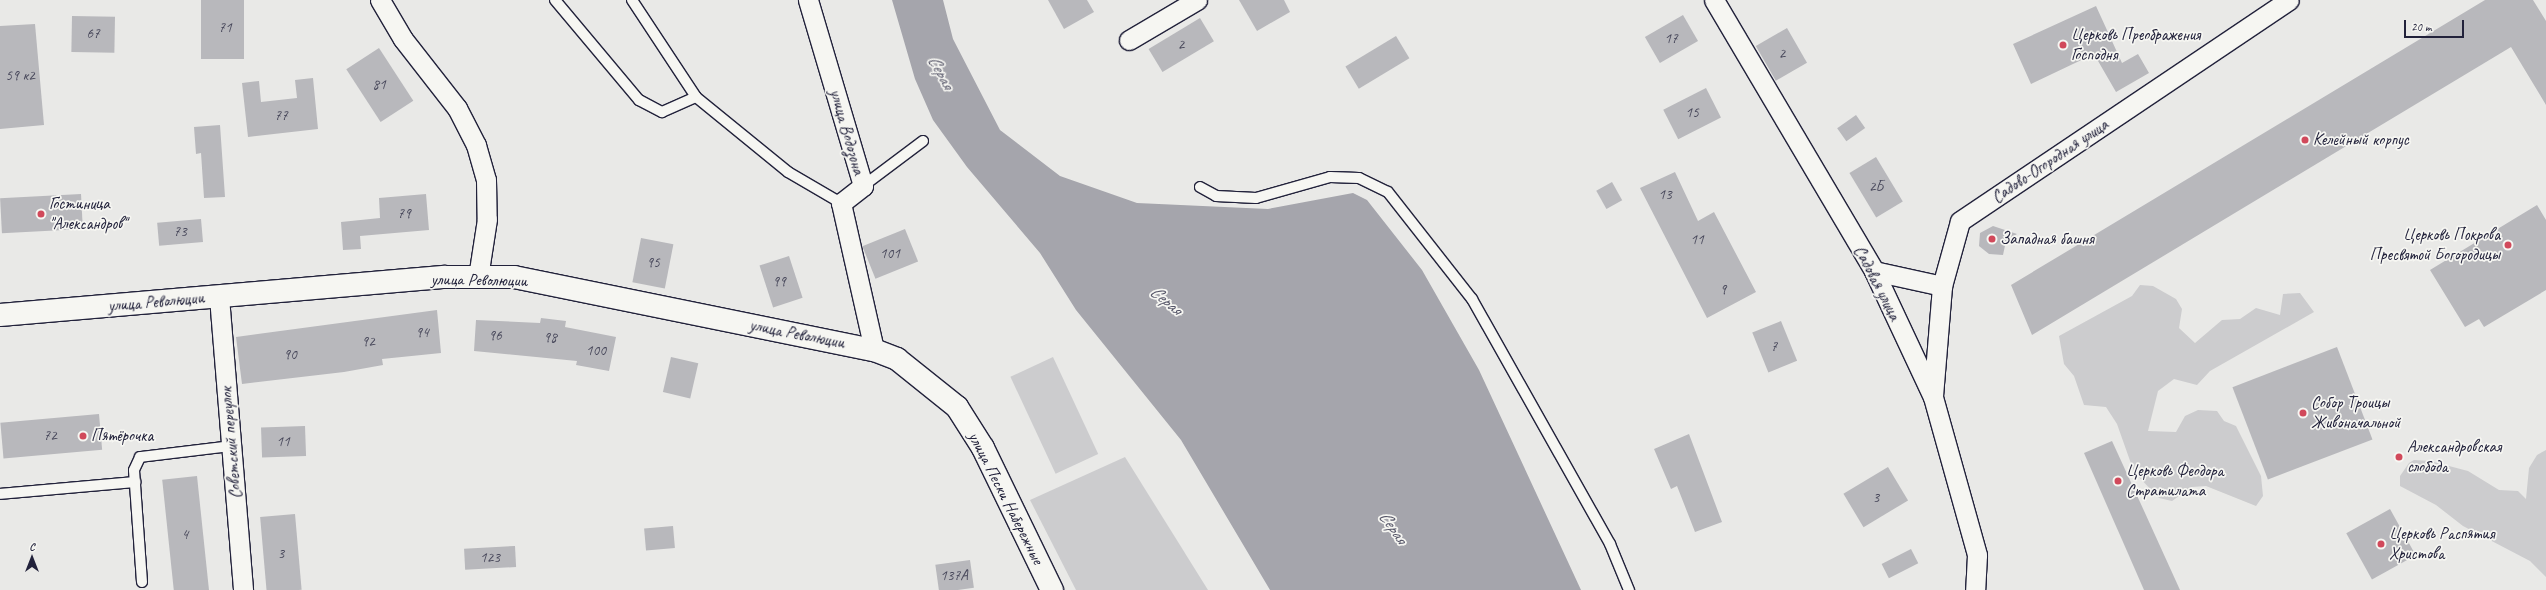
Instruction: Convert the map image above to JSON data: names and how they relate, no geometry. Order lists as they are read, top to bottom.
{
  "streets": {
    "main road": ["улица Революции", "улица Пески Набережные"],
    "street": [
      "улица Водозона",
      "Садово-Огородная улица",
      "Садовая улица",
      "Советский переулок"
    ]
  },
  "crossings": [
    ["Садово-Огородная улица", "Садовая улица"],
    ["улица Революции", "Советский переулок"],
    ["улица Революции", "улица Пески Набережные"]
  ],
  "water": ["Серая"],
  "places": [
    "Церковь Преображения Господня",
    "Келейный корпус",
    "Гостиница \"Александров\"",
    "Западная башня",
    "Церковь Покрова Пресвятой Богородицы",
    "Собор Троицы Живоначальной",
    "Пятёрочка",
    "Александровская слобода",
    "Церковь Феодора Стратилата",
    "Церковь Распятия Христова"
  ],
  "house_numbers": [
    "71",
    "67",
    "17",
    "2",
    "2",
    "59 к2",
    "81",
    "15",
    "77",
    "2Б",
    "13",
    "79",
    "73",
    "11",
    "101",
    "95",
    "99",
    "9",
    "94",
    "96",
    "98",
    "92",
    "7",
    "100",
    "90",
    "72",
    "11",
    "3",
    "4",
    "3",
    "123",
    "137А"
  ],
  "scale_bar": "20 m",
  "north": "top"
}
